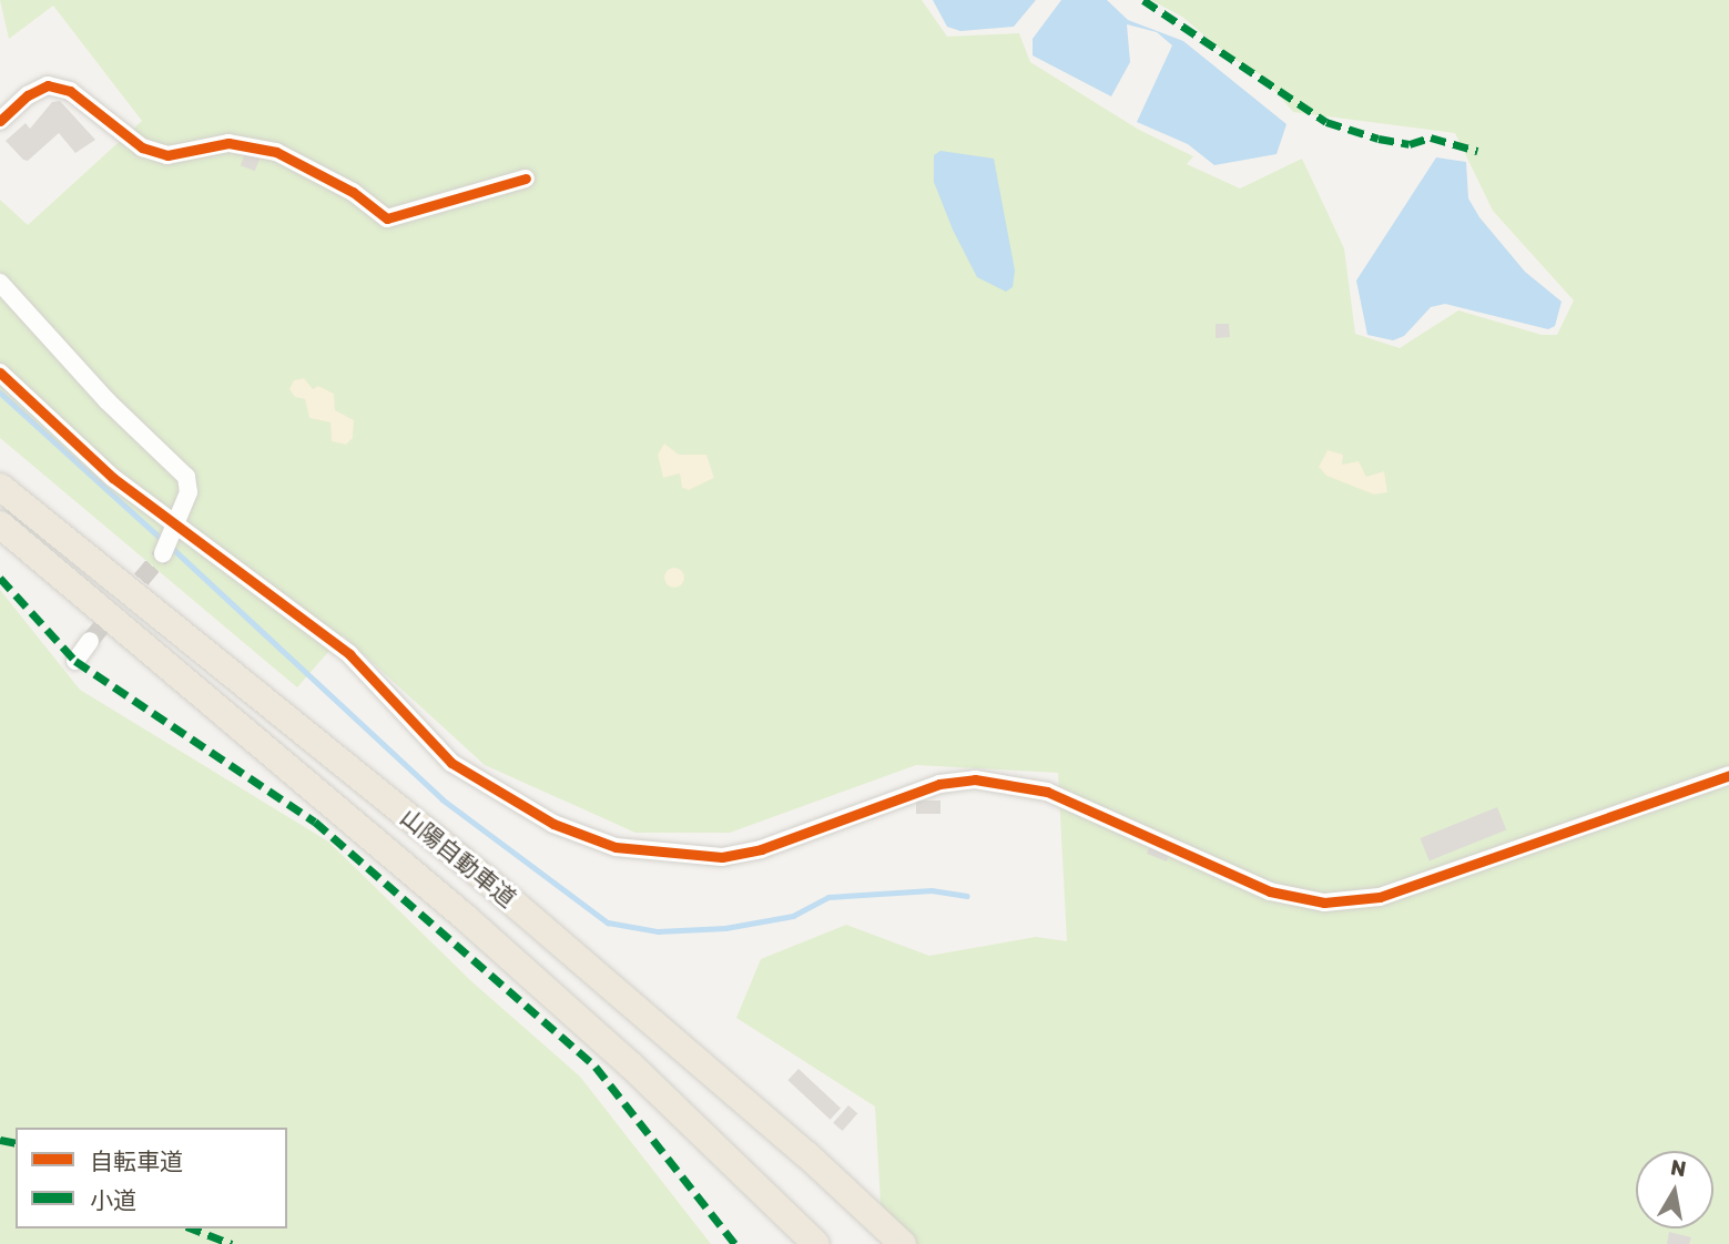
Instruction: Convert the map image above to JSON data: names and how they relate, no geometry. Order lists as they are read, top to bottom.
{
  "streets": {
    "highway": ["山陽自動車道"]
  },
  "legend": ["自転車道", "小道"],
  "north": "top"
}
